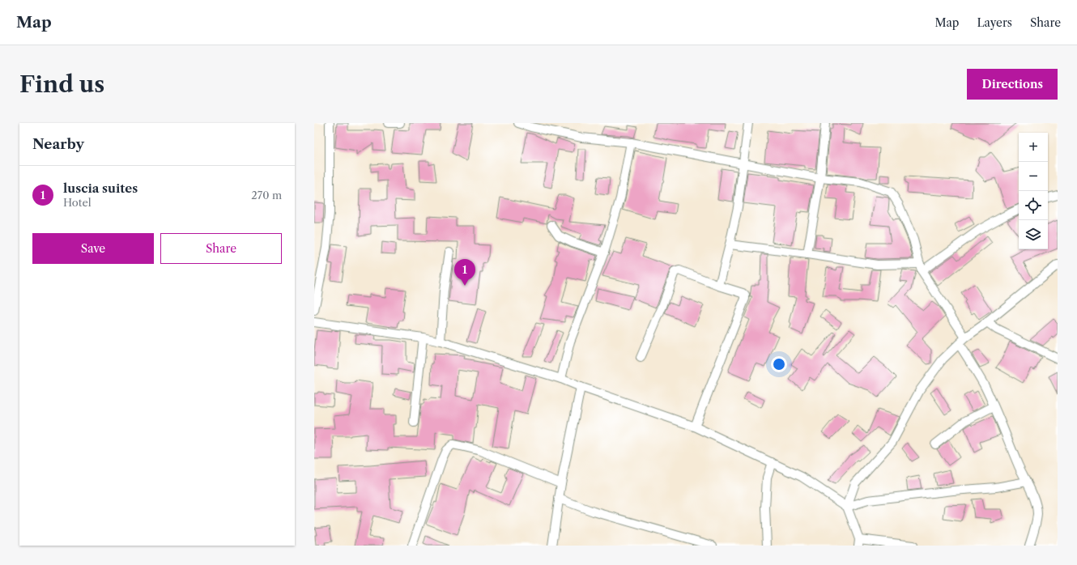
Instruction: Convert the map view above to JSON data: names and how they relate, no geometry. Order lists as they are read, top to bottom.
{
  "page": {
    "header": "Map",
    "nav": ["Map", "Layers", "Share"],
    "buttons": [
      "Directions",
      ["Save", "Share"]
    ],
    "title": "Find us",
    "heading": "Nearby",
    "map_buttons": ["+", "−"],
    "list": [
      {
        "mark": "1",
        "name": "luscia suites",
        "note": "Hotel",
        "value": "270 m"
      }
    ],
    "pins": "1"
  }
}
